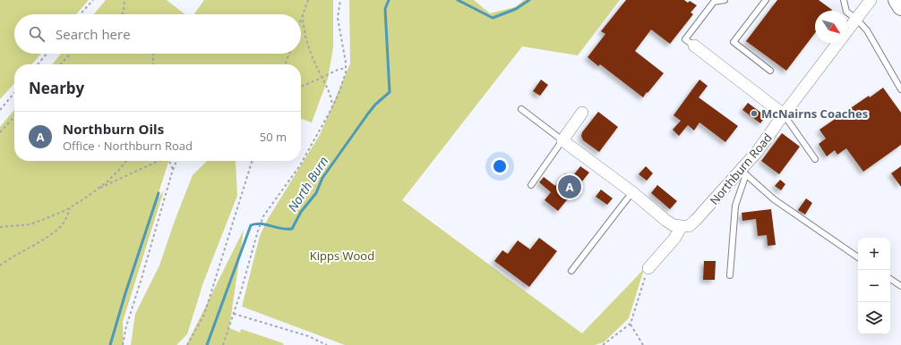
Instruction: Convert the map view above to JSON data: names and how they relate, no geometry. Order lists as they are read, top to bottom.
{
  "streets": {
    "street": ["Northburn Road"]
  },
  "water": ["North Burn"],
  "parks": ["Kipps Wood"],
  "places": ["McNairns Coaches"],
  "north": "bottom right",
  "page": {
    "search": "Search here",
    "heading": "Nearby",
    "list": [
      {
        "mark": "A",
        "name": "Northburn Oils",
        "note": "Office · Northburn Road",
        "value": "50 m"
      }
    ],
    "pins": "A",
    "map_buttons": ["+", "−"]
  }
}
